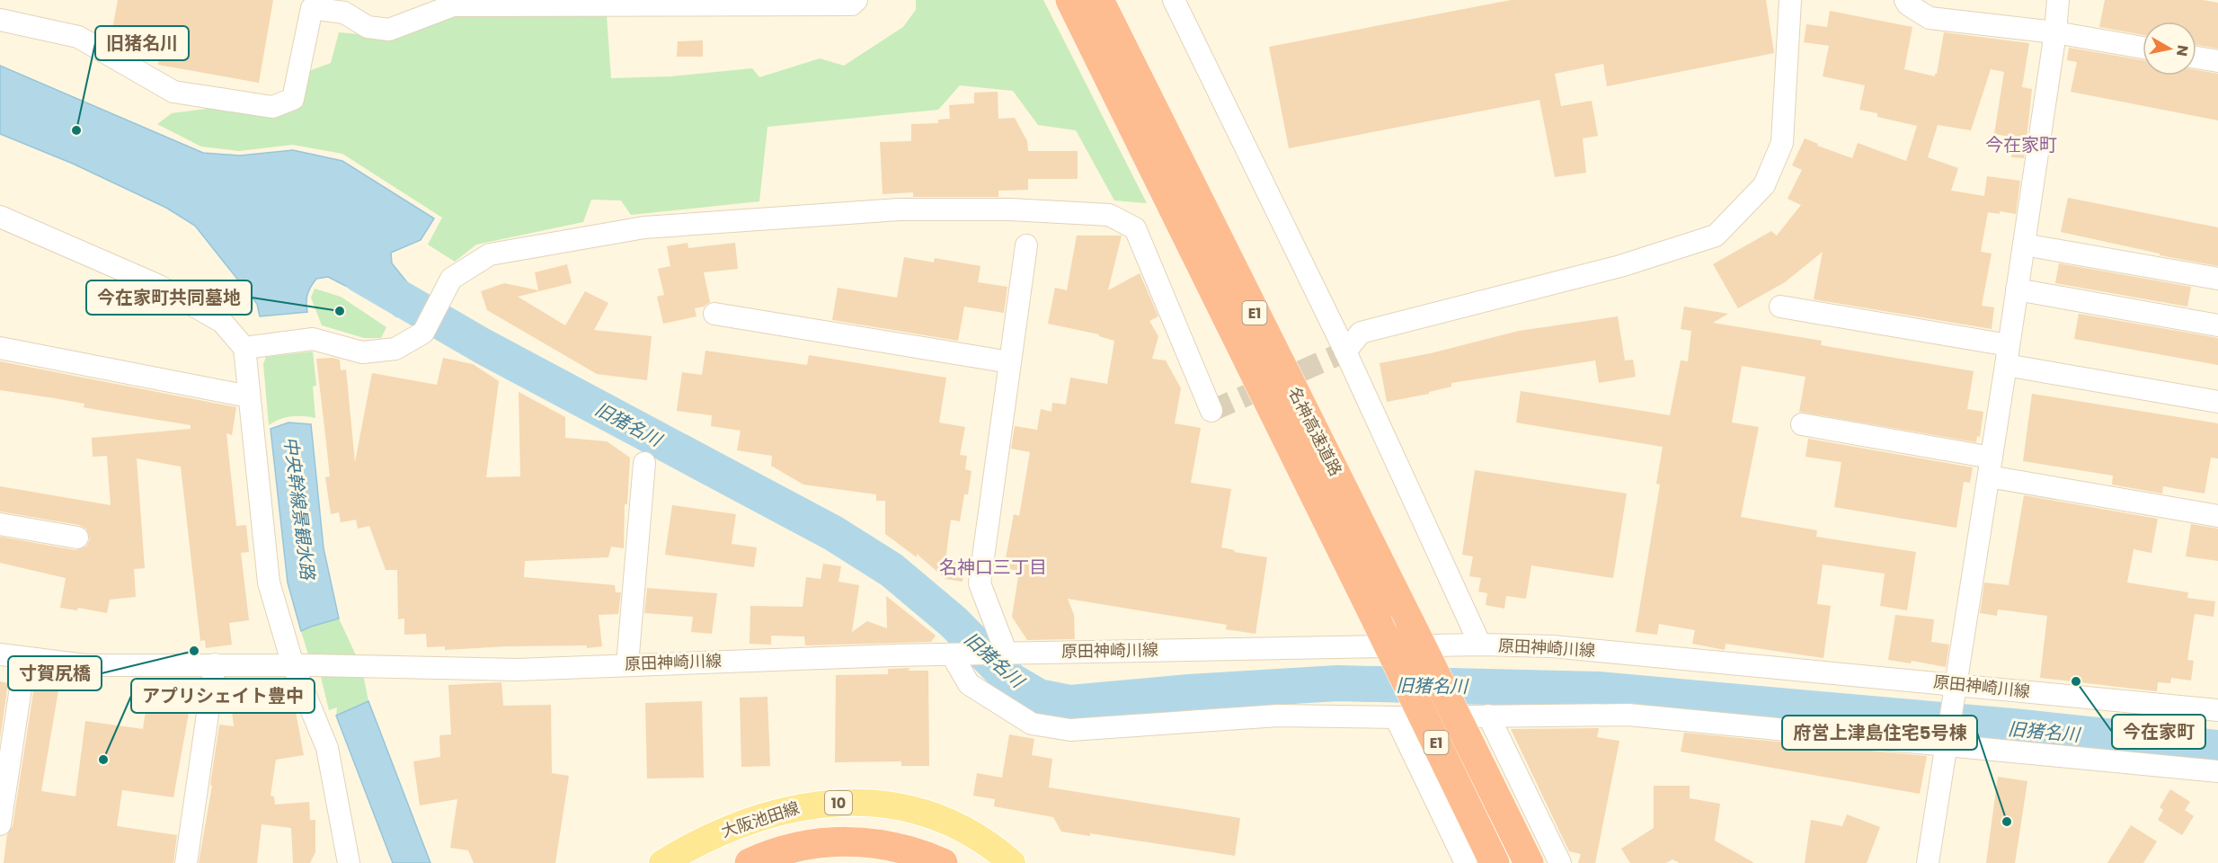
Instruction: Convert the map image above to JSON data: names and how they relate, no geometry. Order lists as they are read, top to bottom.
{
  "streets": {
    "highway": ["E1", "名神高速道路"],
    "main road": ["10", "大阪池田線"],
    "street": ["原田神崎川線"]
  },
  "districts": ["今在家町", "名神口三丁目"],
  "water": ["旧猪名川", "中央幹線景観水路"],
  "places": [
    "旧猪名川",
    "今在家町共同墓地",
    "寸賀尻橋",
    "今在家町",
    "アプリシェイト豊中",
    "府営上津島住宅5号棟"
  ],
  "north": "right"
}
